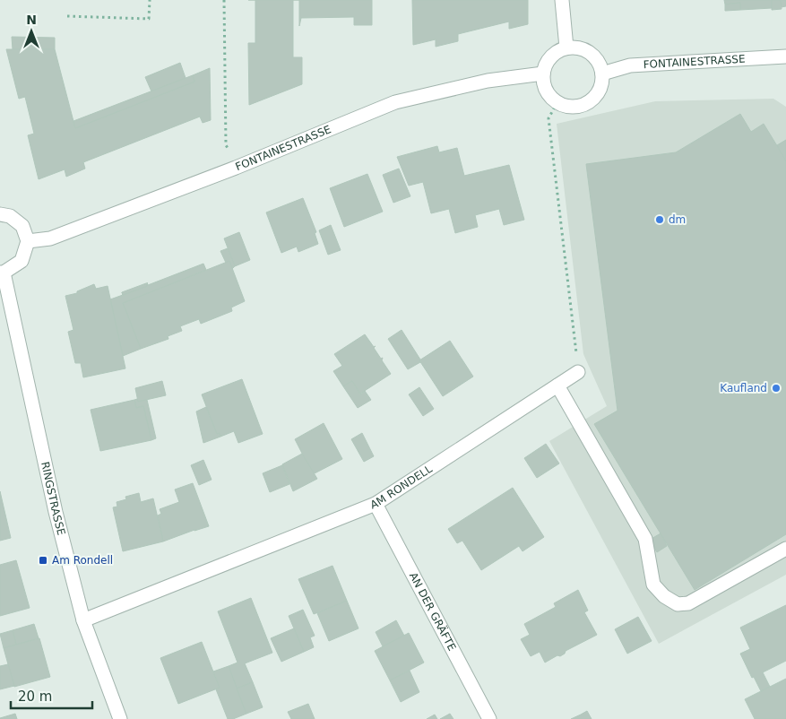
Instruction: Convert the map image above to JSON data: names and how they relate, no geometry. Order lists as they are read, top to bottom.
{
  "streets": {
    "street": [
      "FONTAINESTRASSE",
      "AM RONDELL",
      "RINGSTRASSE",
      "AN DER GRÄFTE"
    ]
  },
  "crossings": [
    ["AM RONDELL", "RINGSTRASSE"],
    ["AM RONDELL", "AN DER GRÄFTE"]
  ],
  "places": {
    "other": ["dm", "Kaufland"],
    "transit": ["Am Rondell"]
  },
  "scale_bar": "20 m",
  "north": "top"
}
